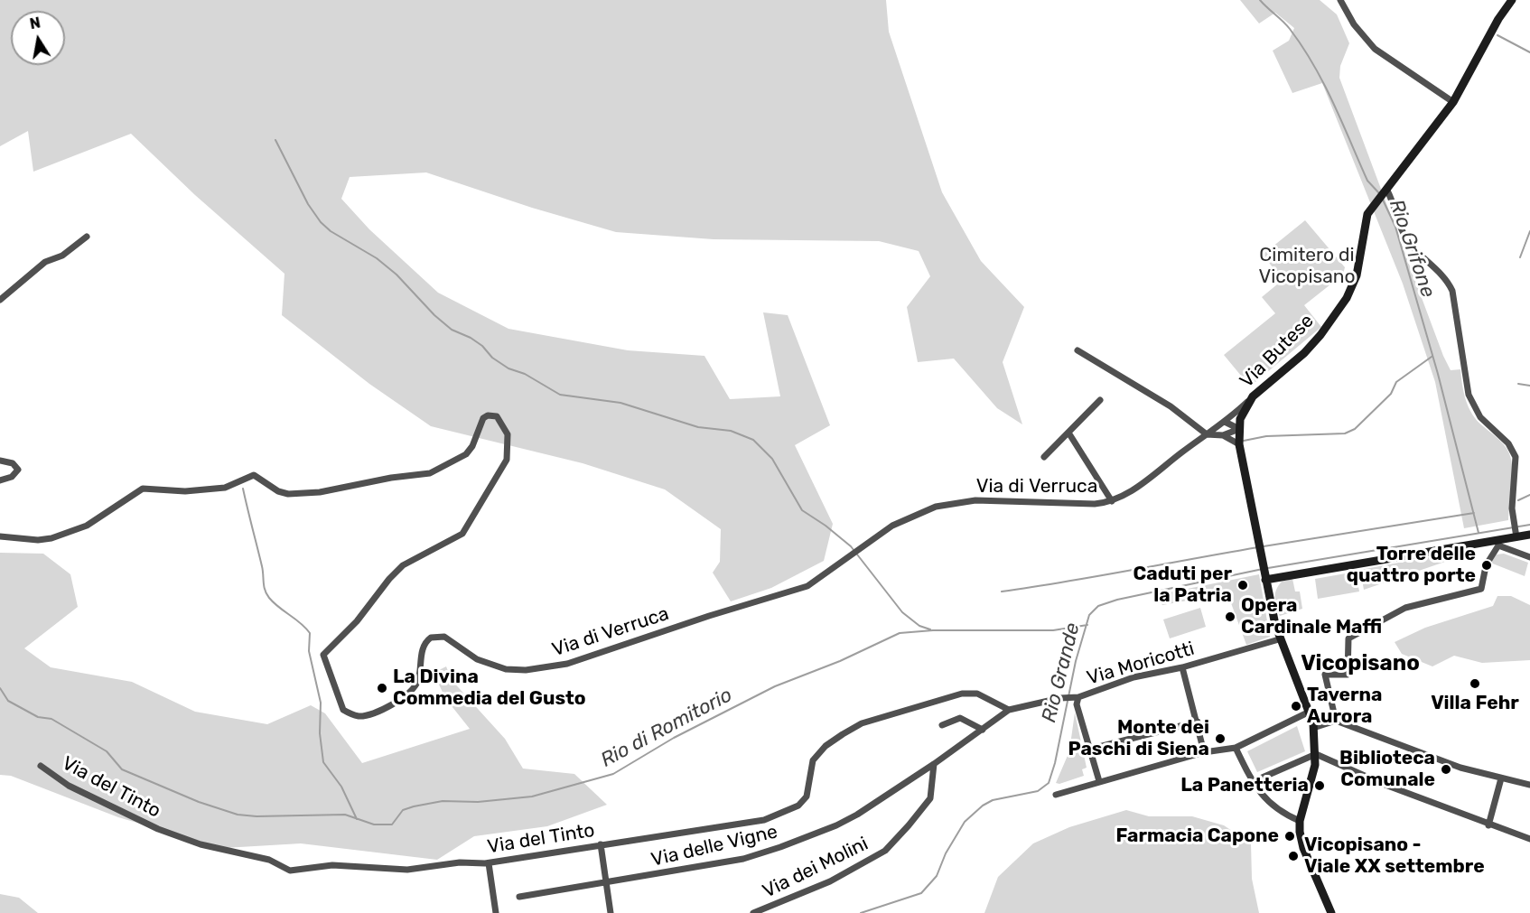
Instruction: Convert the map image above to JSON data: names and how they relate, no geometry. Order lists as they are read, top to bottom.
{
  "streets": {
    "street": [
      "Via Butese",
      "Via di Verruca",
      "Via Moricotti",
      "Via del Tinto",
      "Via delle Vigne",
      "Via dei Molini"
    ]
  },
  "crossings": [
    ["Via Butese", "Via di Verruca"],
    ["Via Butese", "Via Moricotti"],
    ["Via Moricotti", "Via del Tinto"],
    ["Via Moricotti", "Via delle Vigne"],
    ["Via del Tinto", "Via delle Vigne"],
    ["Via delle Vigne", "Via dei Molini"]
  ],
  "districts": ["Vicopisano"],
  "water": ["Rio Grifone", "Rio Grande", "Rio di Romitorio"],
  "parks": ["Cimitero di Vicopisano"],
  "places": [
    "Torre delle quattro porte",
    "Caduti per la Patria",
    "Opera Cardinale Maffi",
    "Villa Fehr",
    "La Divina Commedia del Gusto",
    "Taverna Aurora",
    "Monte dei Paschi di Siena",
    "Biblioteca Comunale",
    "La Panetteria",
    "Farmacia Capone",
    "Vicopisano - Viale XX settembre"
  ],
  "north": "top"
}
